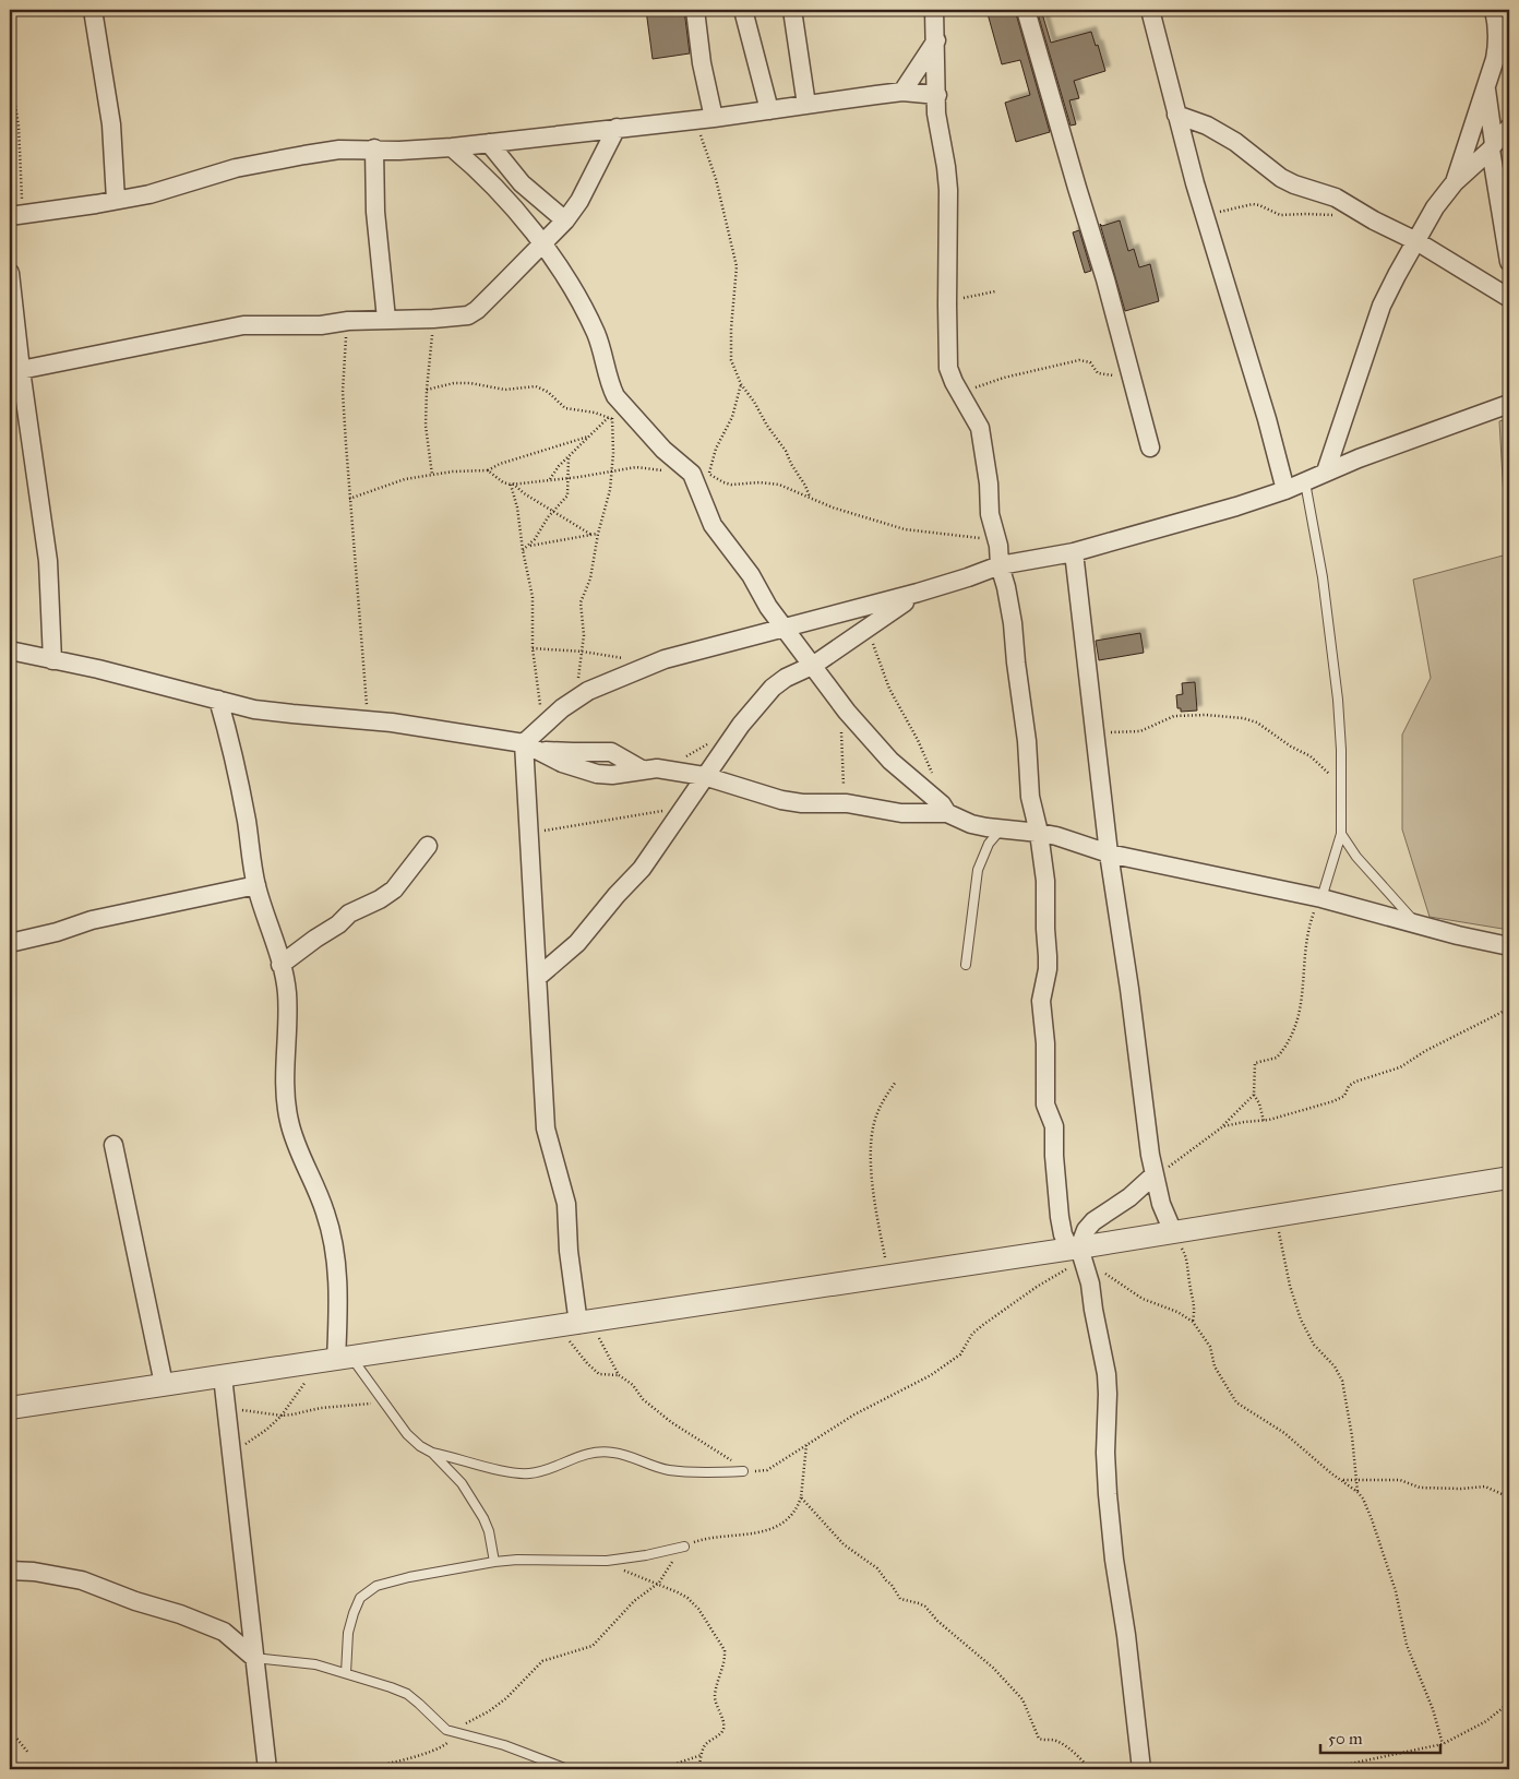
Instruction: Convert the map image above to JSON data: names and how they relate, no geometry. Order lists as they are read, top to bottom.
{
  "scale_bar": "50 m"
}
